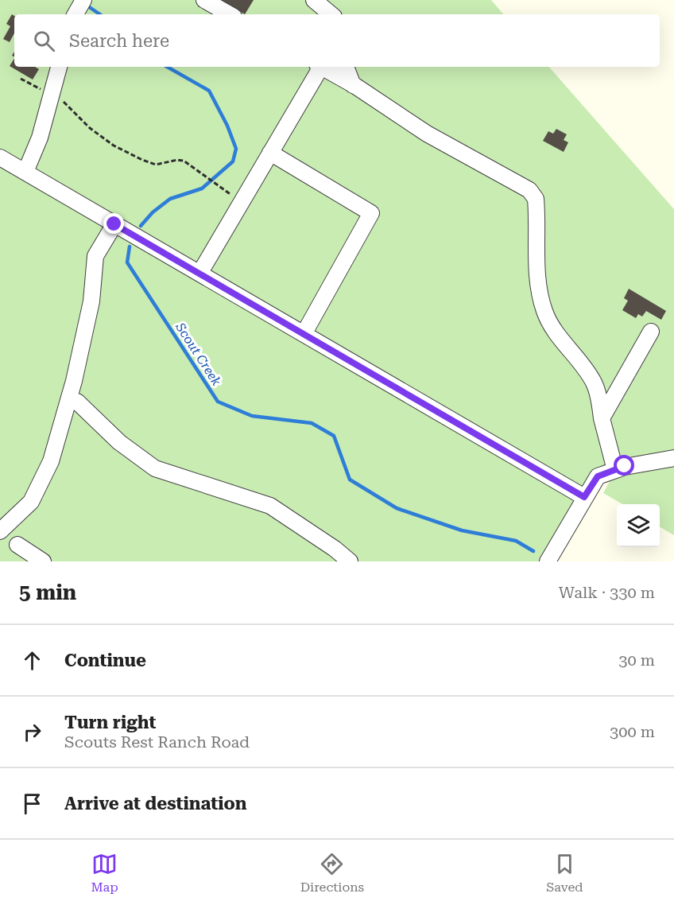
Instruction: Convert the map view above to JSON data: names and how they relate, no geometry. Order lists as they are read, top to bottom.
{
  "water": ["Scout Creek"],
  "page": {
    "search": "Search here",
    "heading": ["5 min", "Walk · 330 m"],
    "list": [
      ["Continue", "30 m"],
      ["Turn right", "Scouts Rest Ranch Road", "300 m"],
      "Arrive at destination"
    ],
    "nav": ["Map", "Directions", "Saved"]
  }
}
